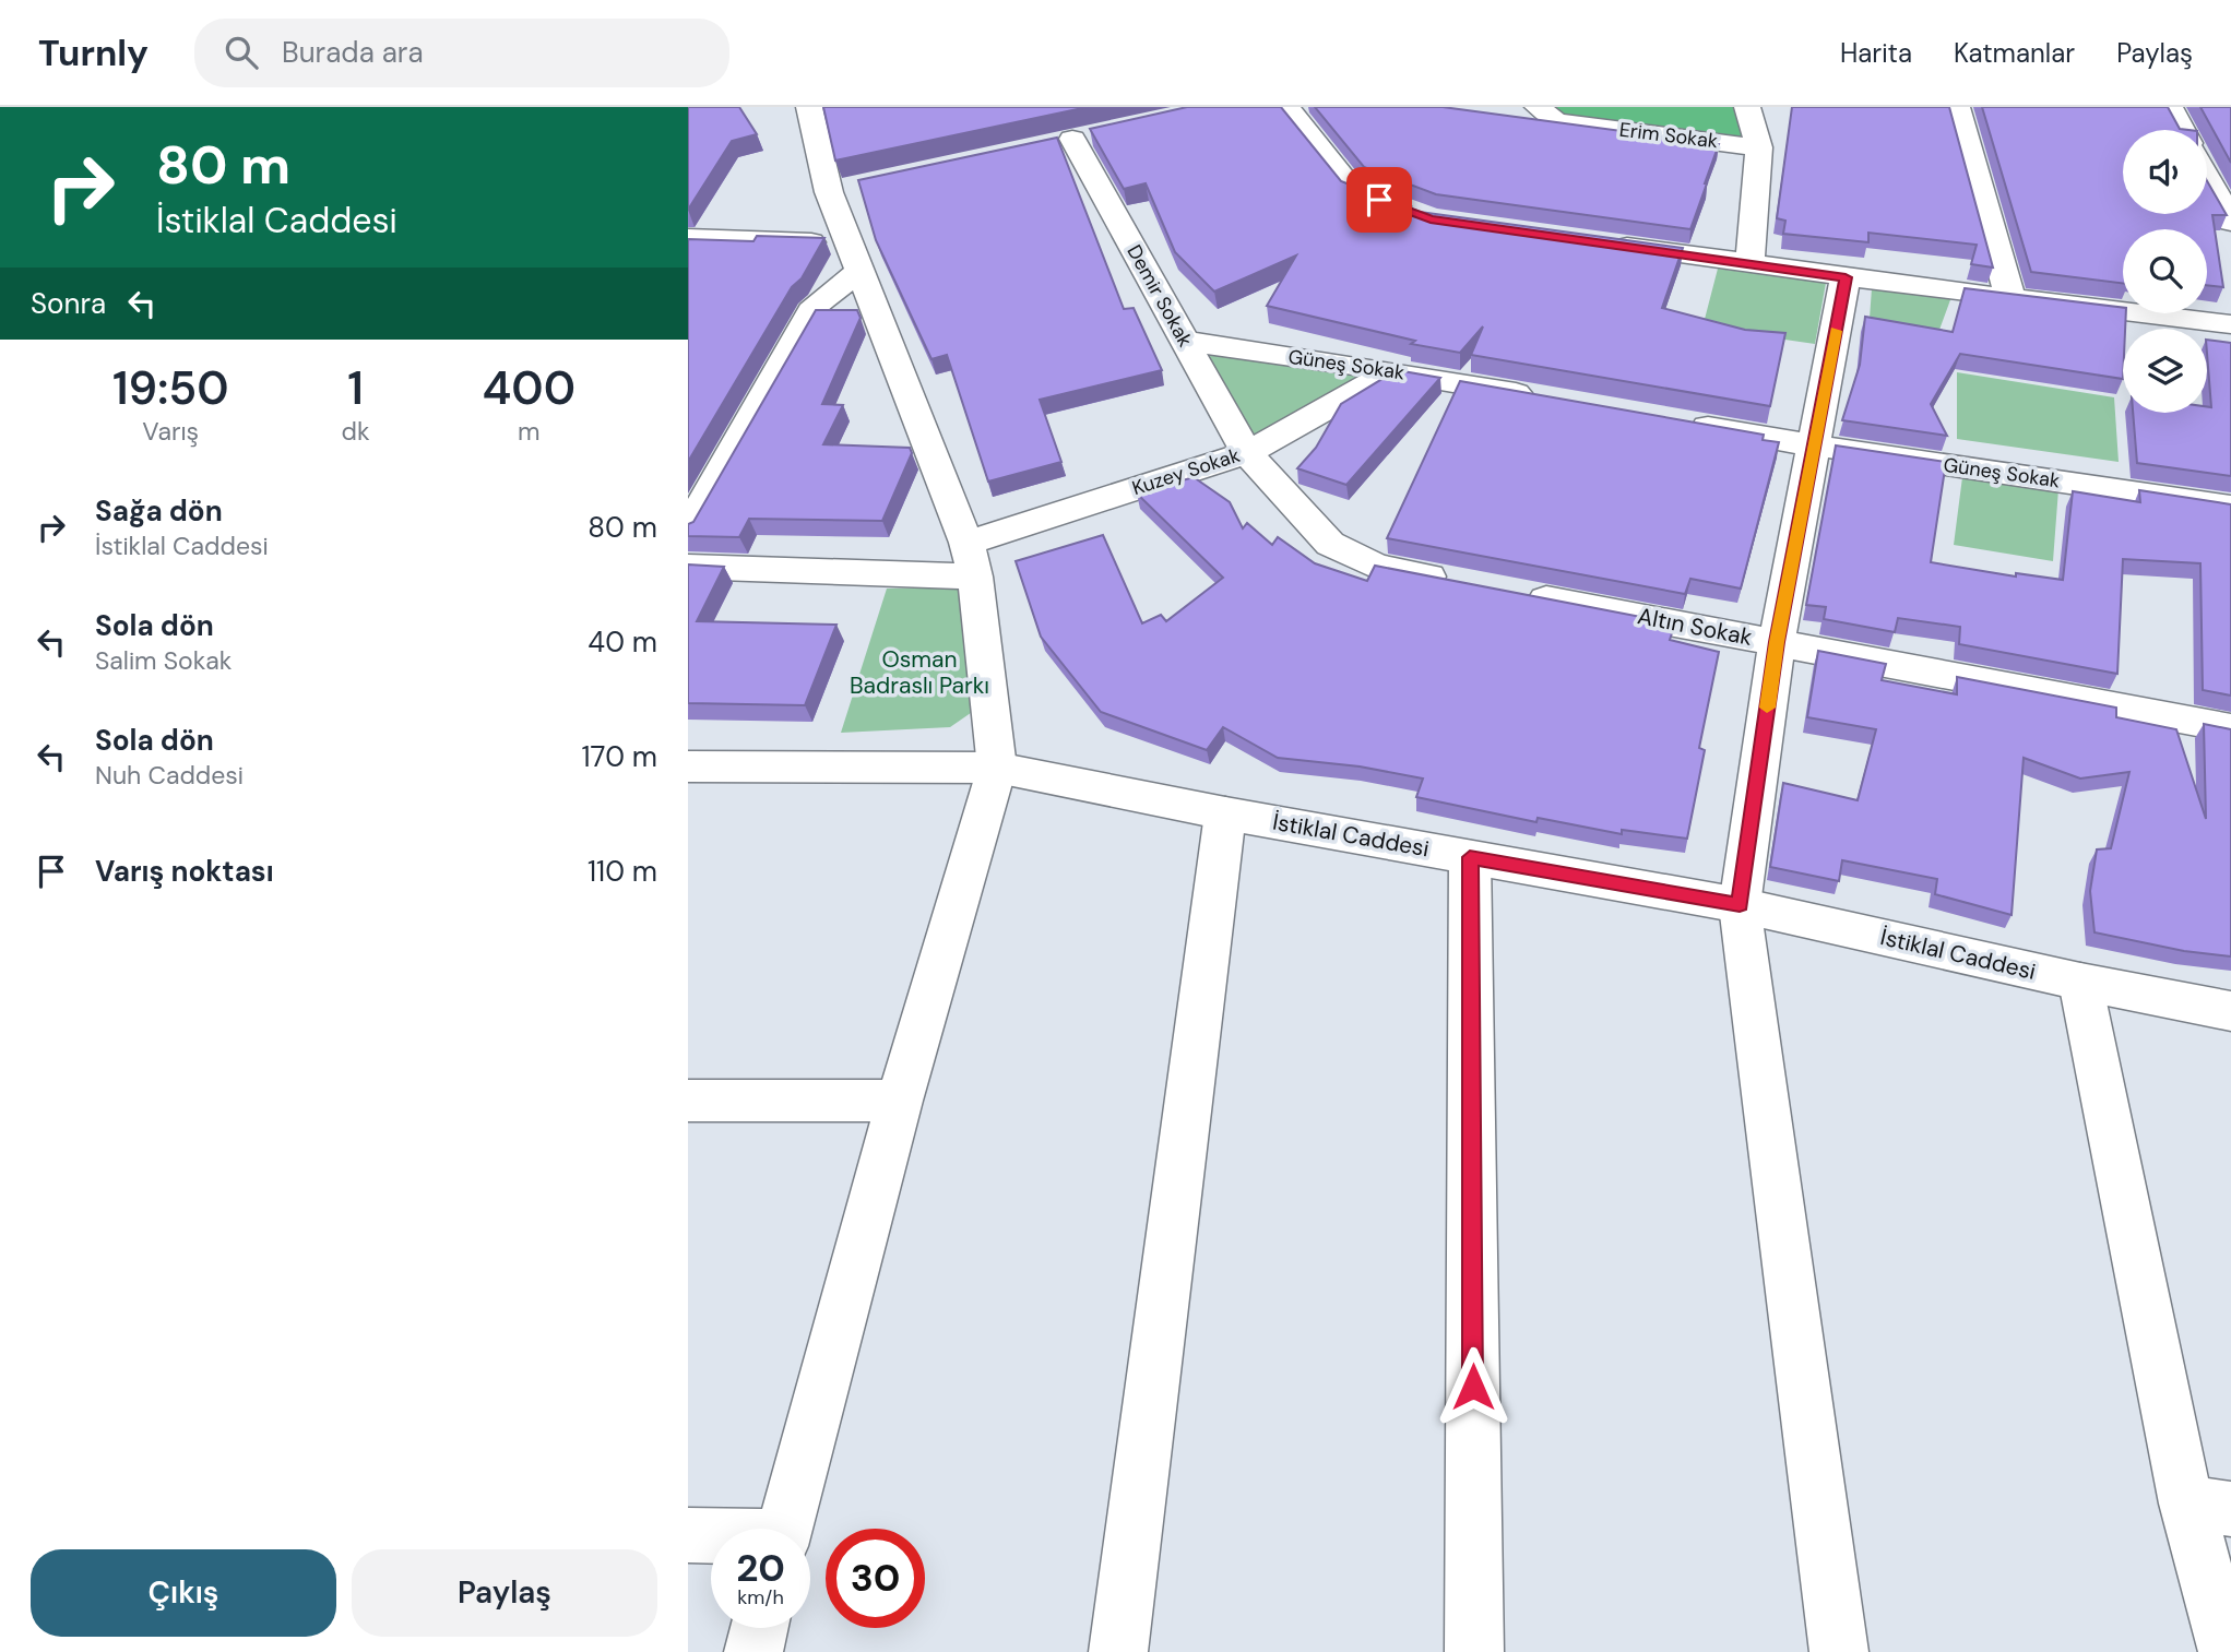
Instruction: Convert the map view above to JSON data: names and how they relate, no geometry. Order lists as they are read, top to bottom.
{
  "streets": {
    "street": [
      "Erim Sokak",
      "Demir Sokak",
      "Güneş Sokak",
      "Kuzey Sokak",
      "Altın Sokak",
      "İstiklal Caddesi"
    ]
  },
  "crossings": [
    ["Demir Sokak", "Güneş Sokak"],
    ["Demir Sokak", "Kuzey Sokak"],
    ["Güneş Sokak", "Kuzey Sokak"]
  ],
  "parks": ["Osman Badraslı Parkı"],
  "page": {
    "header": "Turnly",
    "search": "Burada ara",
    "nav": ["Harita", "Katmanlar", "Paylaş"],
    "turn": ["80 m", "İstiklal Caddesi"],
    "then": "Sonra",
    "eta": [
      "19:50",
      "Varış",
      "1",
      "dk",
      "400",
      "m"
    ],
    "list": [
      {
        "name": "Sağa dön",
        "note": "İstiklal Caddesi",
        "value": "80 m"
      },
      {
        "name": "Sola dön",
        "note": "Salim Sokak",
        "value": "40 m"
      },
      {
        "name": "Sola dön",
        "note": "Nuh Caddesi",
        "value": "170 m"
      },
      {
        "name": "Varış noktası",
        "value": "110 m"
      }
    ],
    "speed": "20 km/h",
    "limit": "30",
    "buttons": ["Çıkış", "Paylaş"]
  }
}
